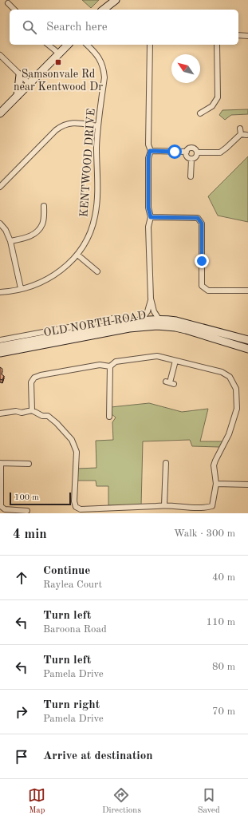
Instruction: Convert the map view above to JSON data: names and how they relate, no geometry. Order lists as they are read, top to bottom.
{
  "streets": {
    "main road": ["OLD NORTH ROAD"],
    "street": ["KENTWOOD DRIVE"]
  },
  "places": {
    "transit": ["Samsonvale Rd near Kentwood Dr"]
  },
  "scale_bar": "100 m",
  "north": "top left",
  "page": {
    "search": "Search here",
    "scale": "100 m",
    "heading": ["4 min", "Walk · 300 m"],
    "list": [
      ["Continue", "Raylea Court", "40 m"],
      ["Turn left", "Baroona Road", "110 m"],
      ["Turn left", "Pamela Drive", "80 m"],
      ["Turn right", "Pamela Drive", "70 m"],
      "Arrive at destination"
    ],
    "nav": ["Map", "Directions", "Saved"]
  }
}
